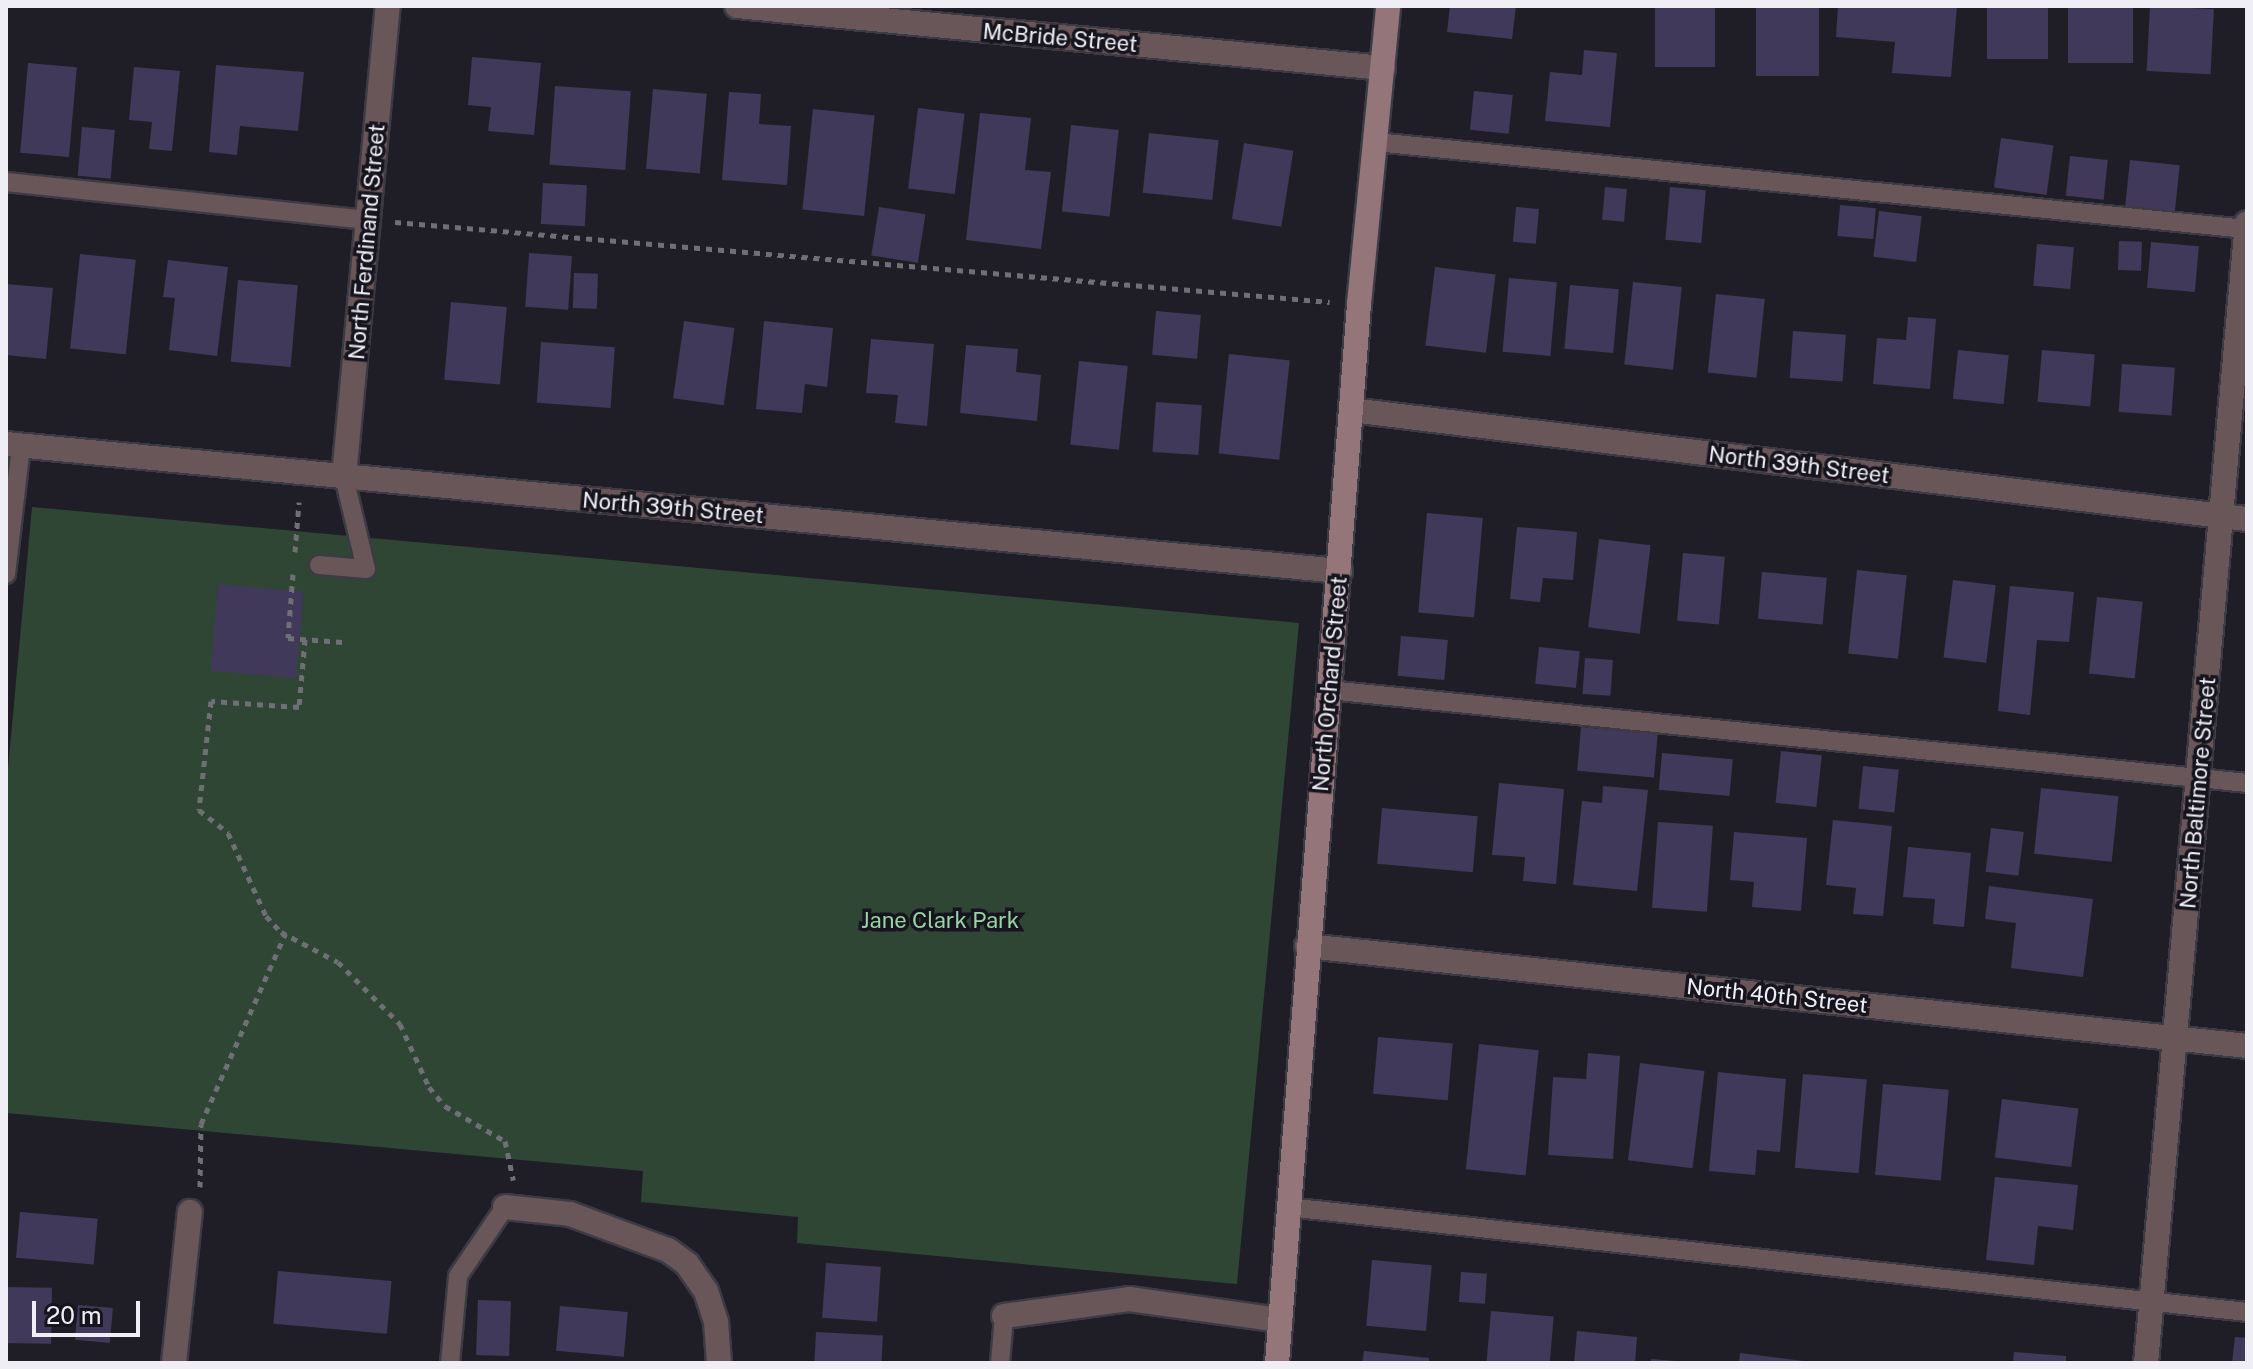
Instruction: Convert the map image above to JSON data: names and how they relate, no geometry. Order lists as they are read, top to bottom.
{
  "streets": {
    "street": [
      "McBride Street",
      "North Ferdinand Street",
      "North 39th Street",
      "North Orchard Street",
      "North Baltimore Street",
      "North 40th Street"
    ]
  },
  "crossings": [
    ["McBride Street", "North Orchard Street"],
    ["North Ferdinand Street", "North 39th Street"],
    ["North 39th Street", "North Orchard Street"],
    ["North 39th Street", "North Baltimore Street"],
    ["North Orchard Street", "North 40th Street"],
    ["North Baltimore Street", "North 40th Street"]
  ],
  "parks": ["Jane Clark Park"],
  "scale_bar": "20 m"
}
